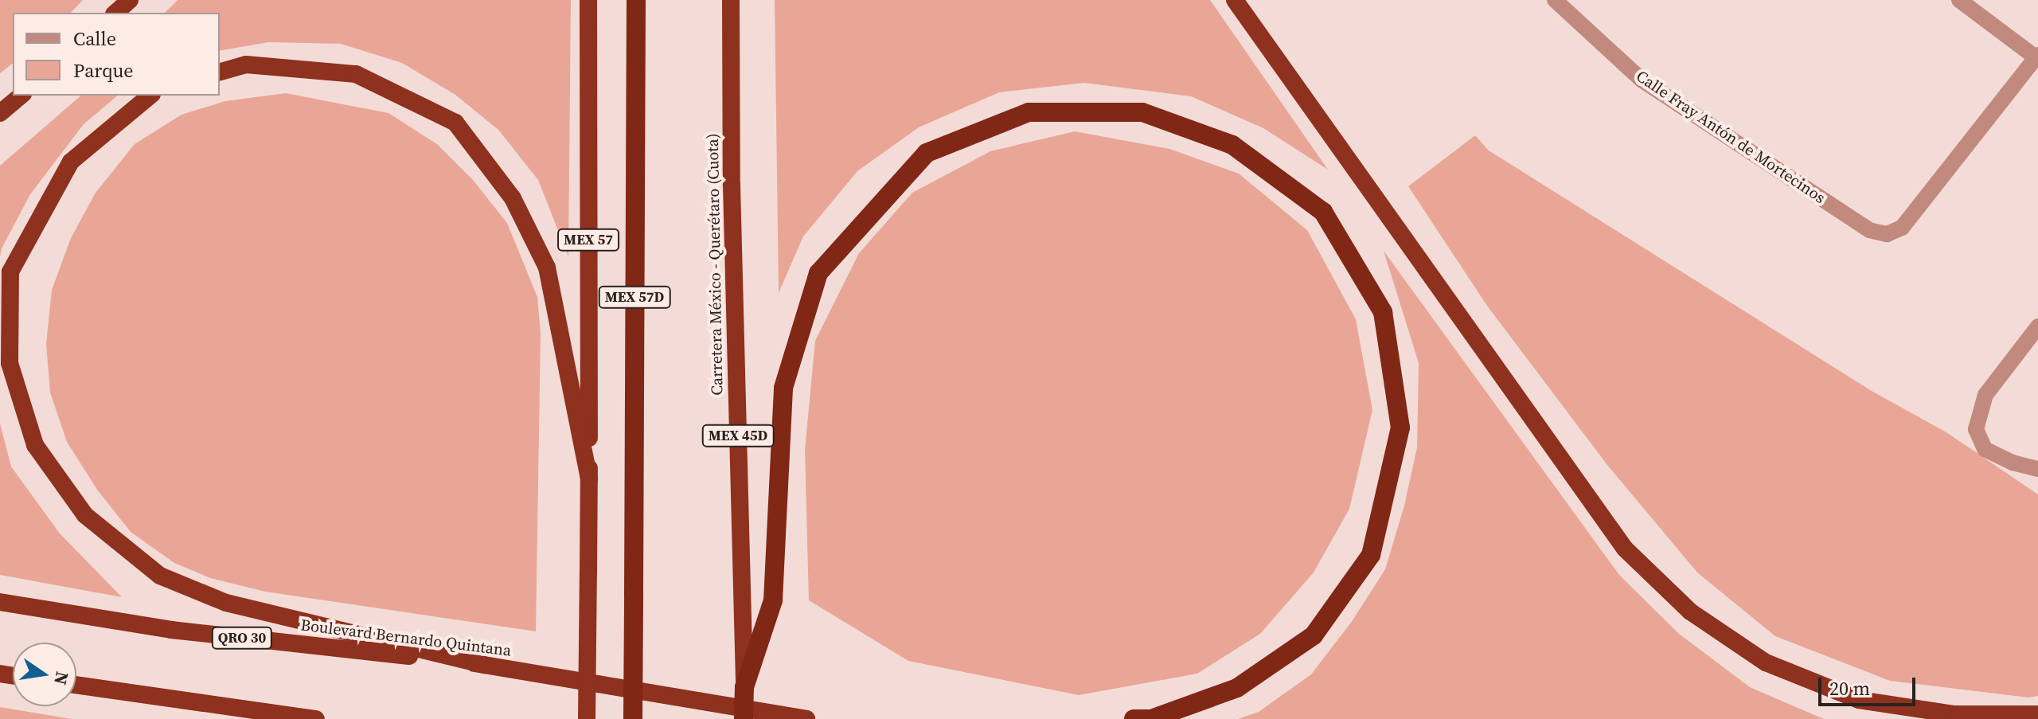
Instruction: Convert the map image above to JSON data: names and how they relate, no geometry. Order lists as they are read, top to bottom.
{
  "streets": {
    "highway": [
      "MEX 57",
      "Carretera México - Querétaro (Cuota)",
      "MEX 57D",
      "MEX 45D",
      "QRO 30",
      "Boulevard Bernardo Quintana"
    ],
    "street": ["Calle Fray Antón de Mortecinos"]
  },
  "legend": ["Calle", "Parque"],
  "scale_bar": "20 m",
  "north": "right"
}
